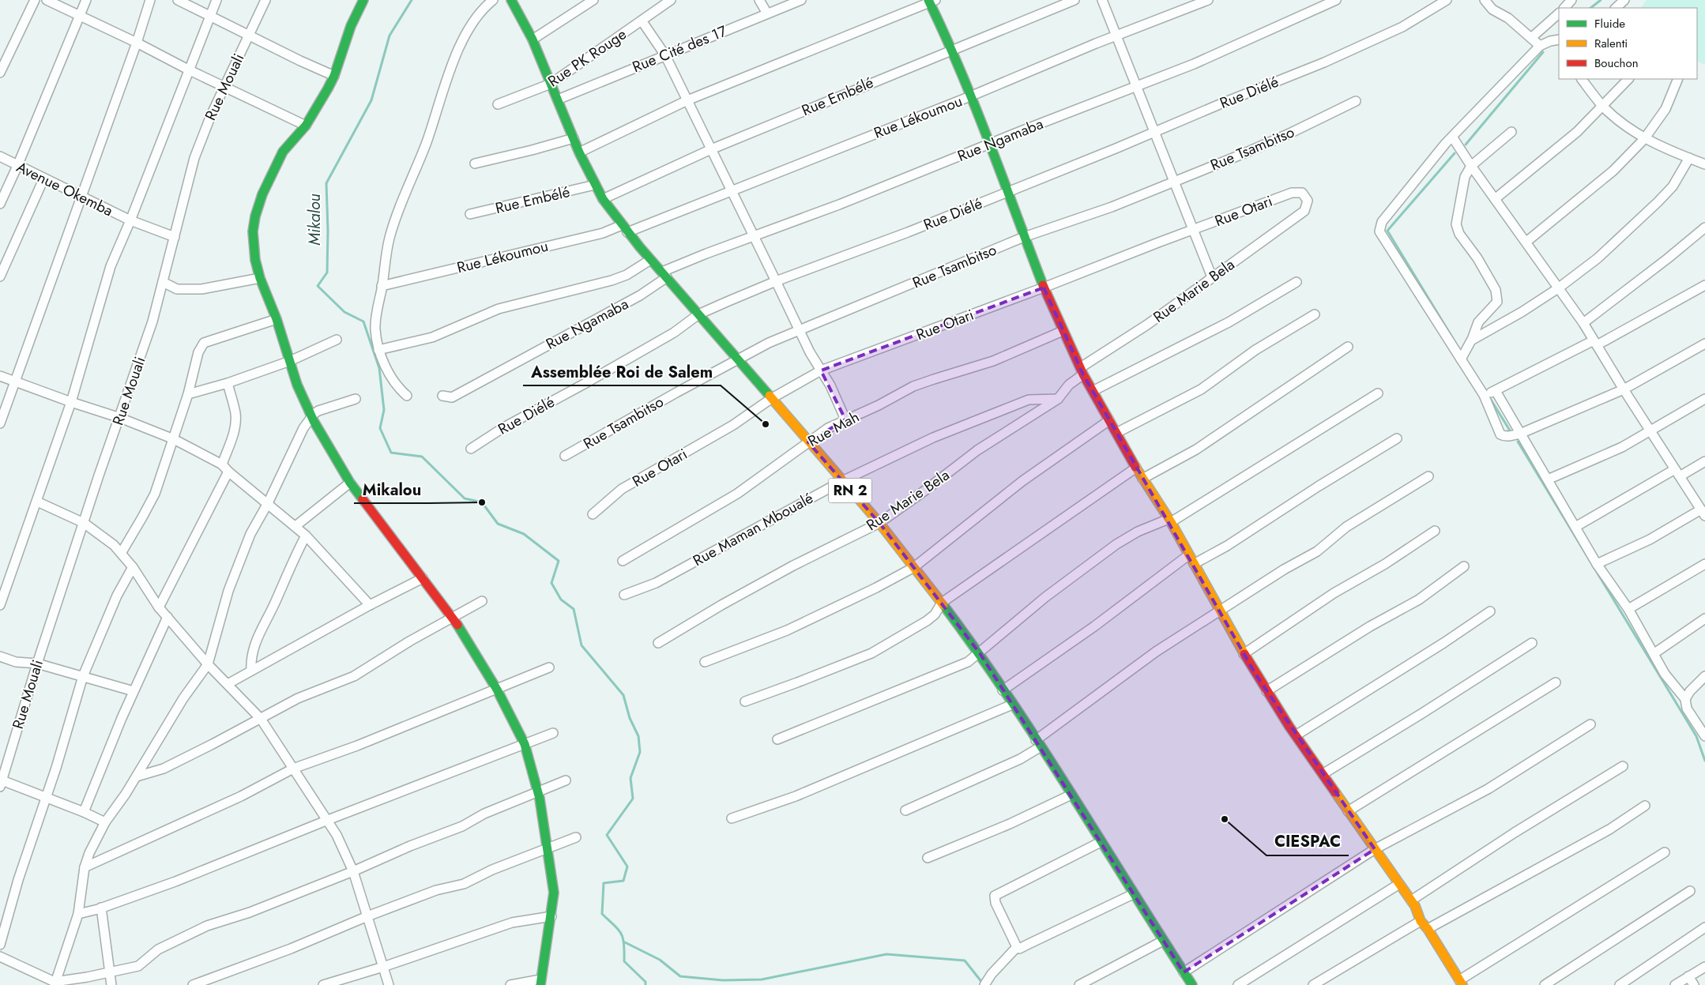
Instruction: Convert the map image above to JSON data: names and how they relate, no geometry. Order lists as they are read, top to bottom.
{
  "streets": {
    "main road": ["RN 2"],
    "street": [
      "Rue Cité des 17",
      "Rue PK Rouge",
      "Rue Mouali",
      "Rue Diélé",
      "Rue Embélé",
      "Rue Lékoumou",
      "Rue Ngamaba",
      "Rue Tsambitso",
      "Avenue Okemba",
      "Rue Otari",
      "Rue Marie Bela",
      "Rue Mah",
      "Rue Maman Mboualé"
    ]
  },
  "crossings": [
    ["Rue Cité des 17", "RN 2"],
    ["Rue PK Rouge", "RN 2"],
    ["Rue Mouali", "Avenue Okemba"],
    ["Rue Diélé", "RN 2"],
    ["Rue Embélé", "RN 2"],
    ["Rue Lékoumou", "RN 2"],
    ["Rue Ngamaba", "RN 2"],
    ["Rue Tsambitso", "RN 2"],
    ["Rue Otari", "Rue Marie Bela"],
    ["Rue Otari", "RN 2"],
    ["Rue Marie Bela", "RN 2"],
    ["Rue Marie Bela", "Rue Maman Mboualé"],
    ["Rue Mah", "RN 2"],
    ["RN 2", "Rue Maman Mboualé"]
  ],
  "water": ["Mikalou"],
  "places": ["Assemblée Roi de Salem", "Mikalou", "CIESPAC"],
  "legend": ["Fluide", "Ralenti", "Bouchon"]
}
